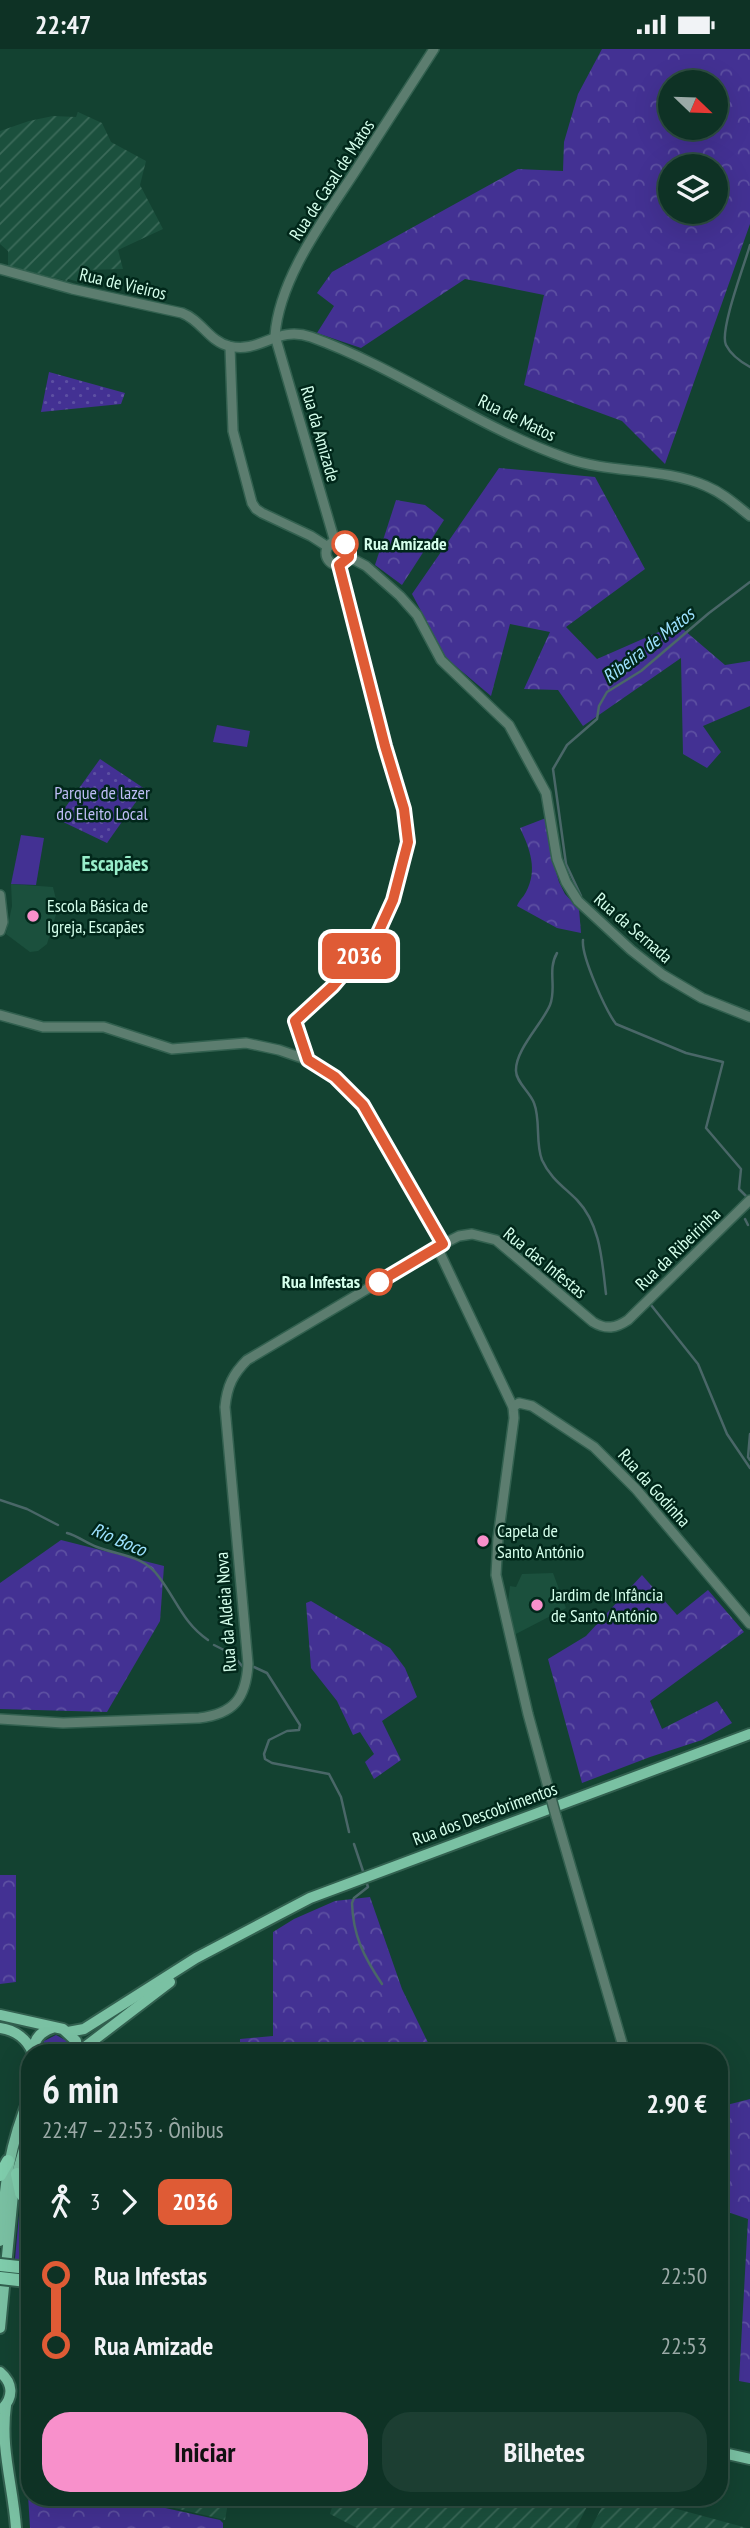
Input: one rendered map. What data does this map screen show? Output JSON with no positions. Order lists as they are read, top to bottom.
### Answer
{
  "streets": {
    "main road": ["Rua dos Descobrimentos"],
    "street": [
      "Rua de Casal de Matos",
      "Rua de Vieiros",
      "Rua de Matos",
      "Rua da Amizade",
      "Rua da Sernada",
      "Rua da Ribeirinha",
      "Rua das Infestas",
      "Rua da Godinha",
      "Rua da Aldeia Nova"
    ]
  },
  "crossings": [
    ["Rua de Casal de Matos", "Rua de Matos"],
    ["Rua de Casal de Matos", "Rua da Amizade"],
    ["Rua de Matos", "Rua da Amizade"],
    ["Rua da Amizade", "Rua da Sernada"],
    ["Rua da Ribeirinha", "Rua das Infestas"],
    ["Rua das Infestas", "Rua da Aldeia Nova"]
  ],
  "districts": ["Escapães"],
  "water": ["Ribeira de Matos", "Rio Boco"],
  "parks": ["Parque de lazer do Eleito Local"],
  "places": [
    "Rua Amizade",
    "Escola Básica de Igreja, Escapães",
    "Rua Infestas",
    "Capela de Santo António",
    "Jardim de Infância de Santo António"
  ],
  "lines": ["bus line 2036"],
  "north": "bottom right",
  "page": {
    "status": "22:47",
    "on_map": "2036",
    "heading": ["6 min", "22:47 – 22:53 · Ônibus", "2.90 €"],
    "legs": ["3", "2036"],
    "list": [
      {
        "name": "Rua Infestas",
        "value": "22:50"
      },
      {
        "name": "Rua Amizade",
        "value": "22:53"
      }
    ],
    "buttons": ["Iniciar", "Bilhetes"]
  }
}
